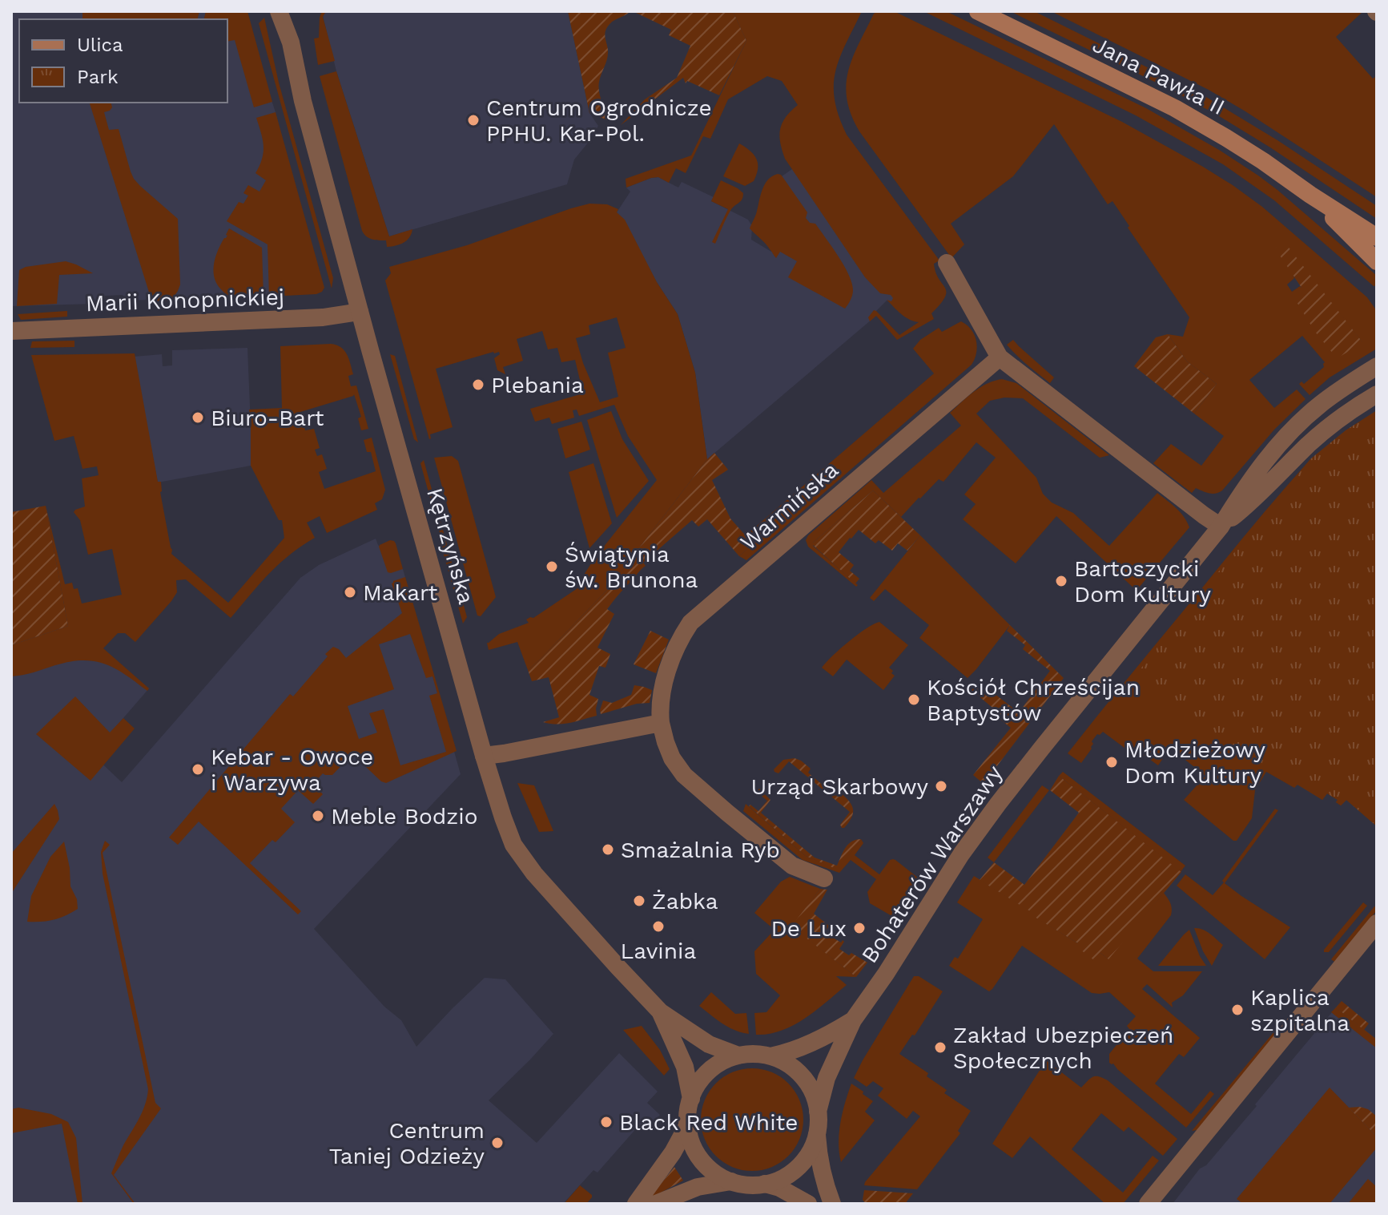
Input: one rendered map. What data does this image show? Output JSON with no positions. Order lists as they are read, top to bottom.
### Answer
{
  "streets": {
    "main road": ["Jana Pawła II"],
    "street": [
      "Marii Konopnickiej",
      "Warmińska",
      "Kętrzyńska",
      "Bohaterów Warszawy"
    ]
  },
  "crossings": [
    ["Marii Konopnickiej", "Kętrzyńska"],
    ["Kętrzyńska", "Bohaterów Warszawy"]
  ],
  "places": [
    "Centrum Ogrodnicze PPHU. Kar-Pol.",
    "Plebania",
    "Biuro-Bart",
    "Świątynia św. Brunona",
    "Bartoszycki Dom Kultury",
    "Makart",
    "Kościół Chrześcijan Baptystów",
    "Młodzieżowy Dom Kultury",
    "Kebar - Owoce i Warzywa",
    "Urząd Skarbowy",
    "Meble Bodzio",
    "Smażalnia Ryb",
    "Żabka",
    "Lavinia",
    "De Lux",
    "Kaplica szpitalna",
    "Zakład Ubezpieczeń Społecznych",
    "Black Red White",
    "Centrum Taniej Odzieży"
  ],
  "legend": ["Ulica", "Park"]
}
